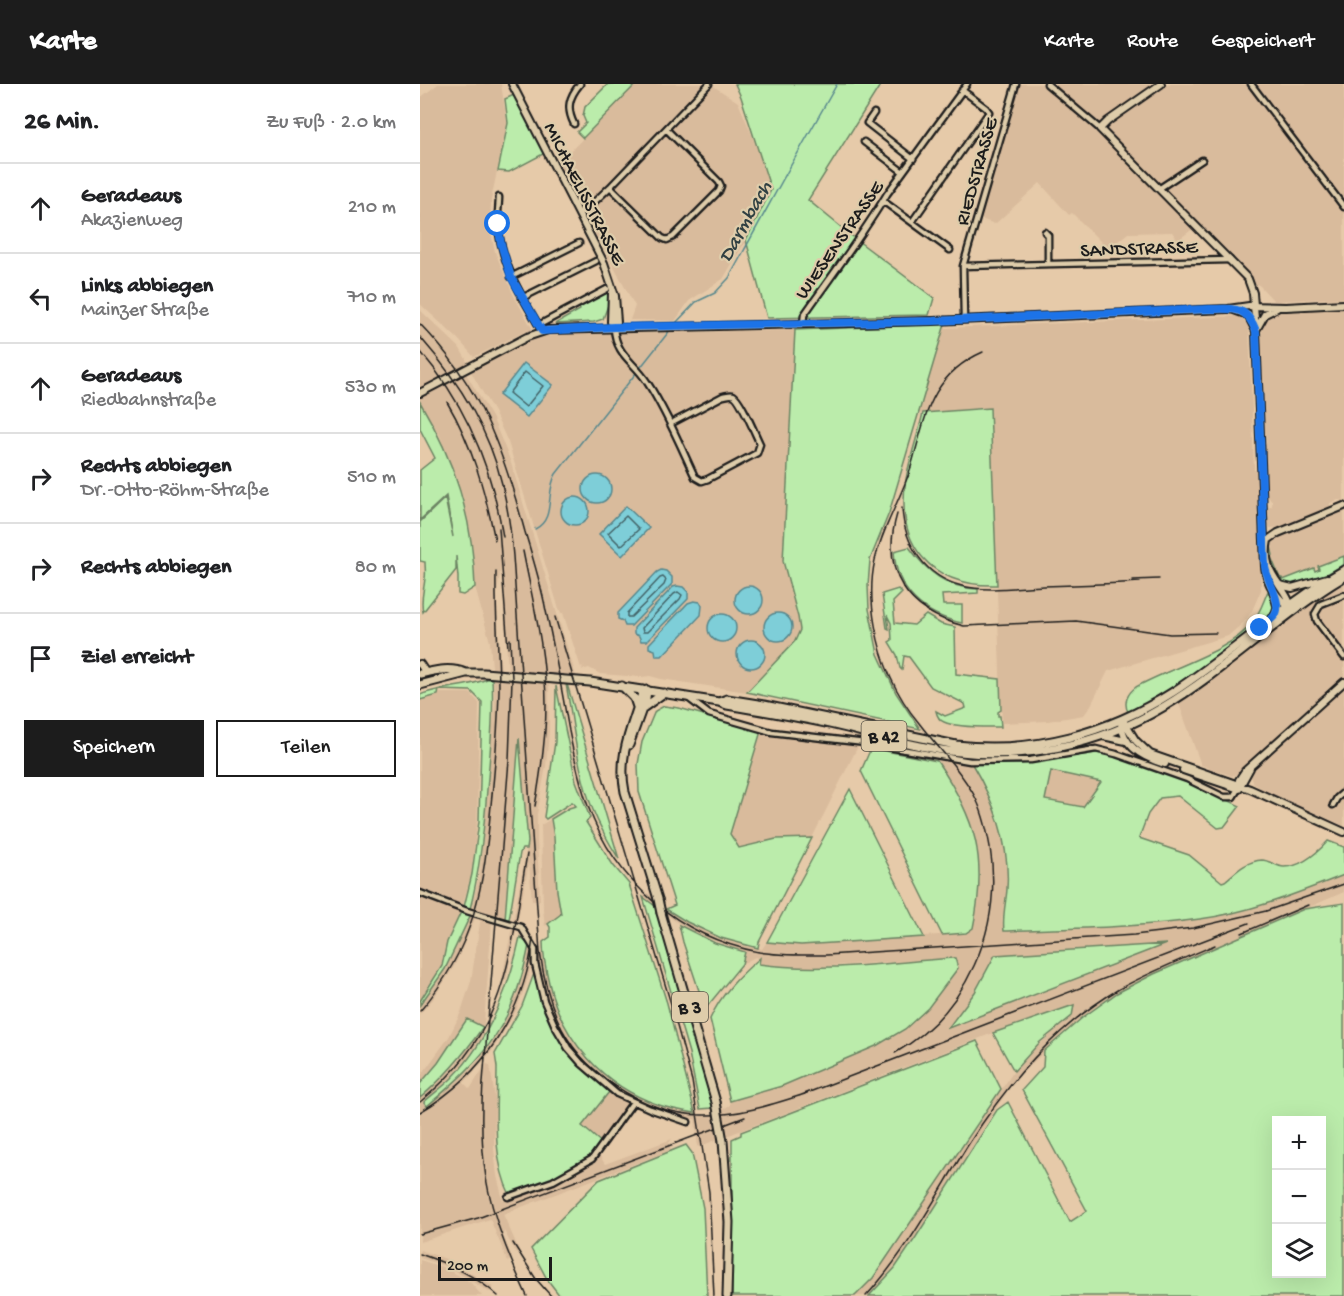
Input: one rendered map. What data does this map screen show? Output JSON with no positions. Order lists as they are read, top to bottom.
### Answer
{
  "streets": {
    "main road": ["MICHAELISSTRASSE", "B 42", "B 3"],
    "street": ["RIEDSTRASSE", "WIESENSTRASSE", "SANDSTRASSE"]
  },
  "crossings": [
    ["RIEDSTRASSE", "SANDSTRASSE"],
    ["B 42", "B 3"]
  ],
  "water": ["Darmbach"],
  "scale_bar": "200 m",
  "page": {
    "header": "Karte",
    "nav": ["Karte", "Route", "Gespeichert"],
    "heading": ["26 Min.", "Zu Fuß · 2.0 km"],
    "list": [
      ["Geradeaus", "Akazienweg", "210 m"],
      ["Links abbiegen", "Mainzer Straße", "710 m"],
      ["Geradeaus", "Riedbahnstraße", "530 m"],
      ["Rechts abbiegen", "Dr.-Otto-Röhm-Straße", "510 m"],
      ["Rechts abbiegen", "80 m"],
      "Ziel erreicht"
    ],
    "buttons": ["Speichern", "Teilen"],
    "map_buttons": ["+", "−"],
    "scale": "200 m"
  }
}
